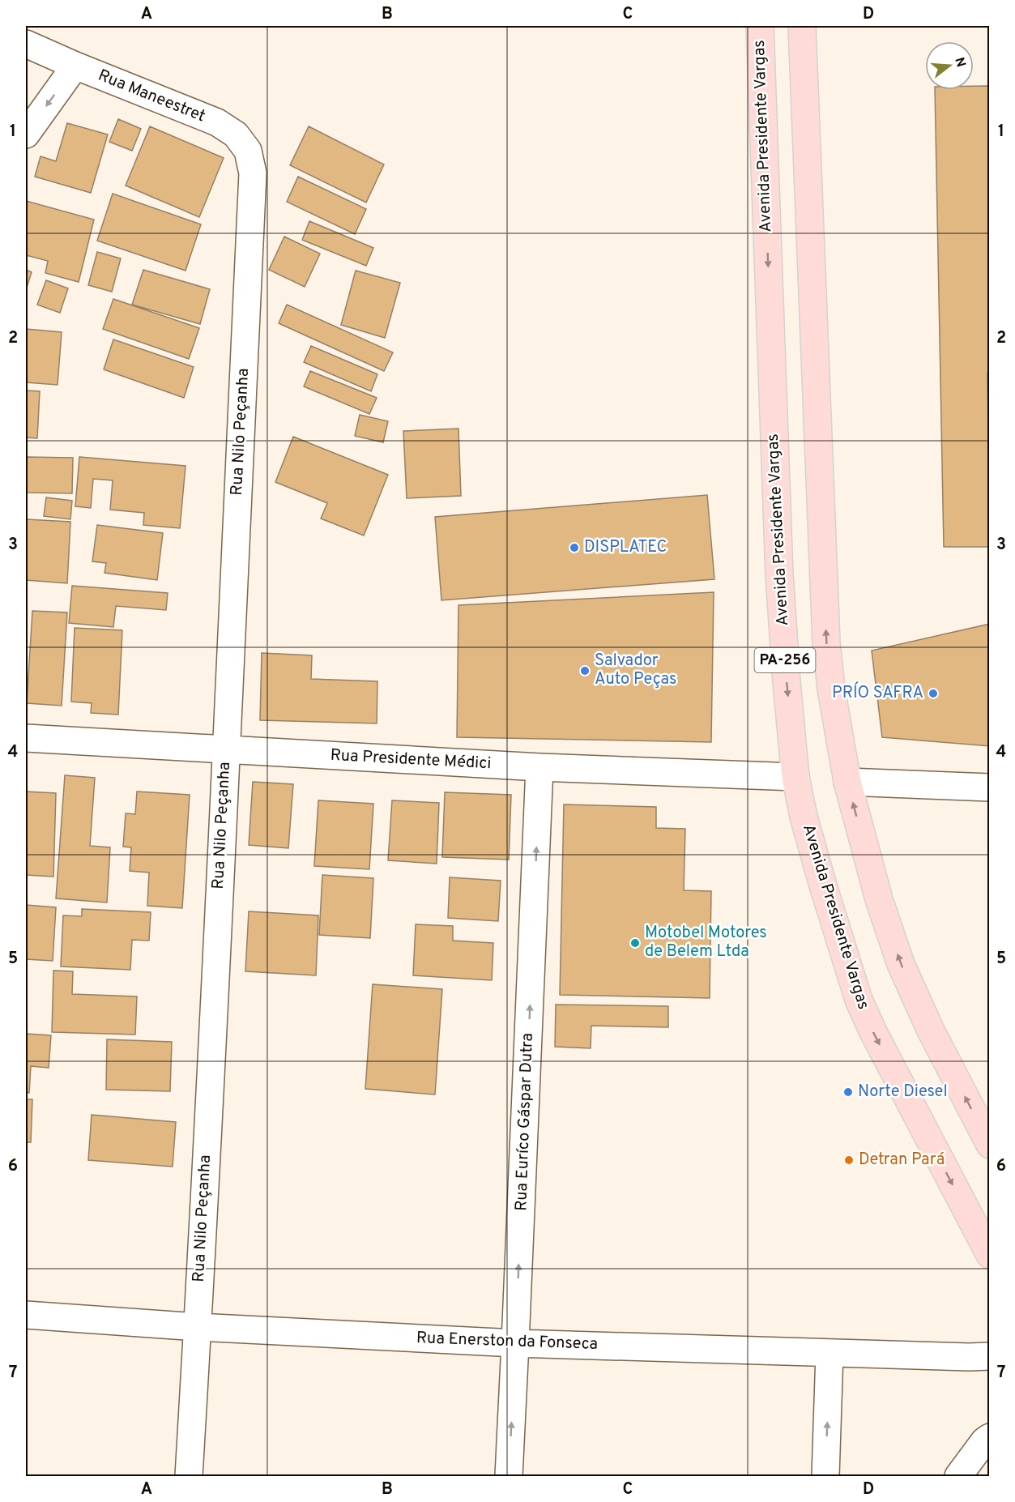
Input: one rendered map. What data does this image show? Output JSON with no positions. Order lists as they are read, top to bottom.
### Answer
{
  "streets": {
    "main road": ["Avenida Presidente Vargas", "PA-256"],
    "street": [
      "Rua Maneestret",
      "Rua Nilo Peçanha",
      "Rua Presidente Médici",
      "Rua Euríco Gáspar Dutra",
      "Rua Enerston da Fonseca"
    ]
  },
  "crossings": [
    ["Rua Maneestret", "Rua Nilo Peçanha"],
    ["Avenida Presidente Vargas", "Rua Presidente Médici"],
    ["Rua Nilo Peçanha", "Rua Presidente Médici"],
    ["Rua Nilo Peçanha", "Rua Enerston da Fonseca"],
    ["Rua Presidente Médici", "Rua Euríco Gáspar Dutra"],
    ["Rua Euríco Gáspar Dutra", "Rua Enerston da Fonseca"]
  ],
  "one_way": ["Rua Euríco Gáspar Dutra"],
  "places": [
    "DISPLATEC",
    "Salvador Auto Peças",
    "PRÍO SAFRA",
    "Motobel Motores de Belem Ltda",
    "Norte Diesel",
    "Detran Pará"
  ],
  "north": "right",
  "grid": {
    "columns": [
      "A",
      "B",
      "C",
      "D"
    ],
    "rows": [
      "1",
      "2",
      "3",
      "4",
      "5",
      "6",
      "7"
    ]
  }
}
